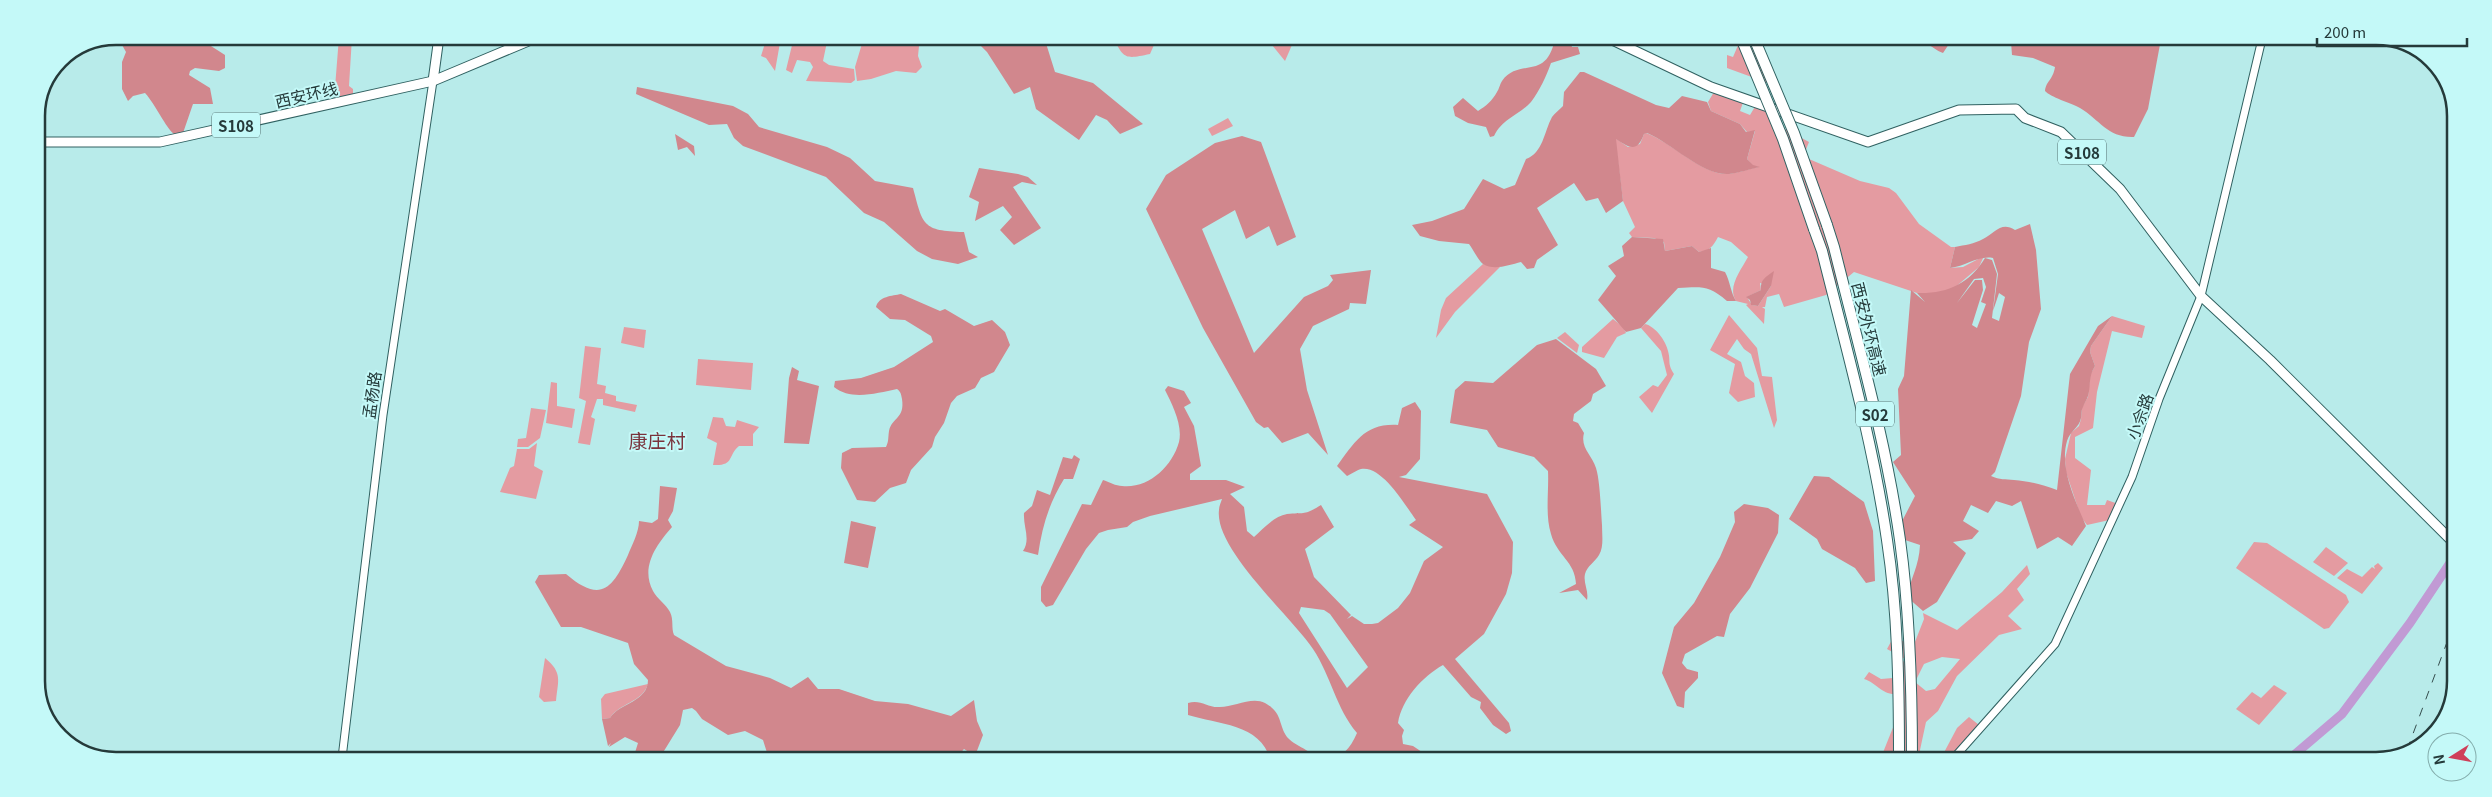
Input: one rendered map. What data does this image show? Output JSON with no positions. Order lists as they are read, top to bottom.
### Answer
{
  "streets": {
    "highway": ["西安外环高速", "S02"],
    "main road": ["西安环线", "S108", "孟杨路"],
    "street": ["小佘路"]
  },
  "crossings": [
    ["西安环线", "S108"],
    ["西安环线", "孟杨路"],
    ["S108", "孟杨路"],
    ["S108", "小佘路"]
  ],
  "districts": ["康庄村"],
  "scale_bar": "200 m",
  "north": "left"
}
